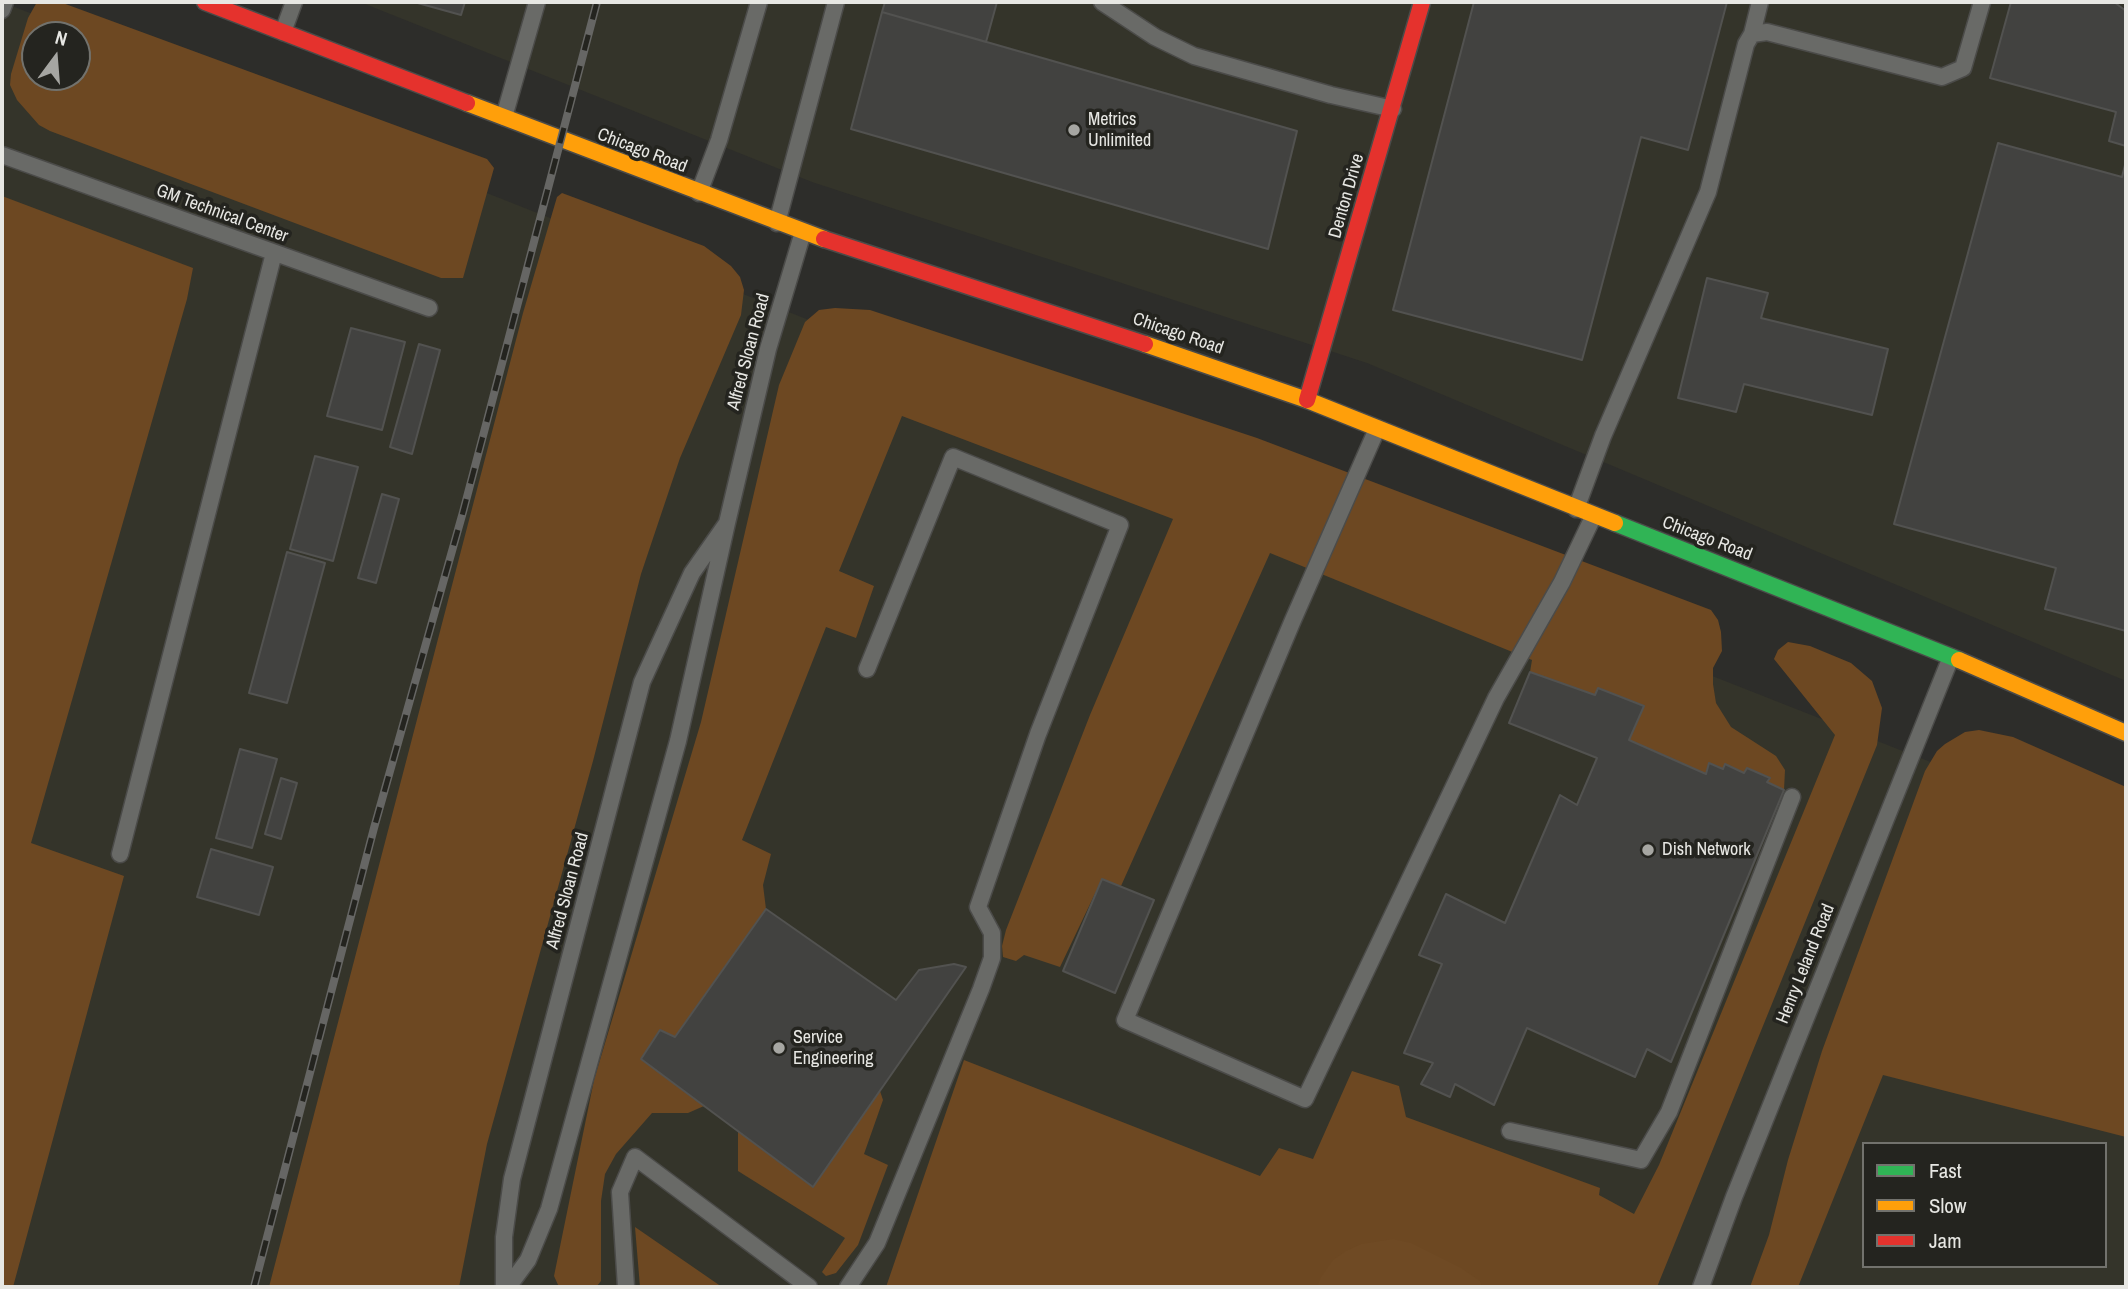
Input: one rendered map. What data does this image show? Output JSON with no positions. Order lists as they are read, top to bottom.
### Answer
{
  "streets": {
    "main road": ["Chicago Road", "Denton Drive"],
    "lane": ["GM Technical Center", "Alfred Sloan Road", "Henry Leland Road"]
  },
  "crossings": [
    ["Chicago Road", "Denton Drive"],
    ["Chicago Road", "Alfred Sloan Road"],
    ["Chicago Road", "Henry Leland Road"]
  ],
  "places": ["Metrics Unlimited", "Dish Network", "Service Engineering"],
  "legend": ["Fast", "Slow", "Jam"],
  "north": "top"
}
